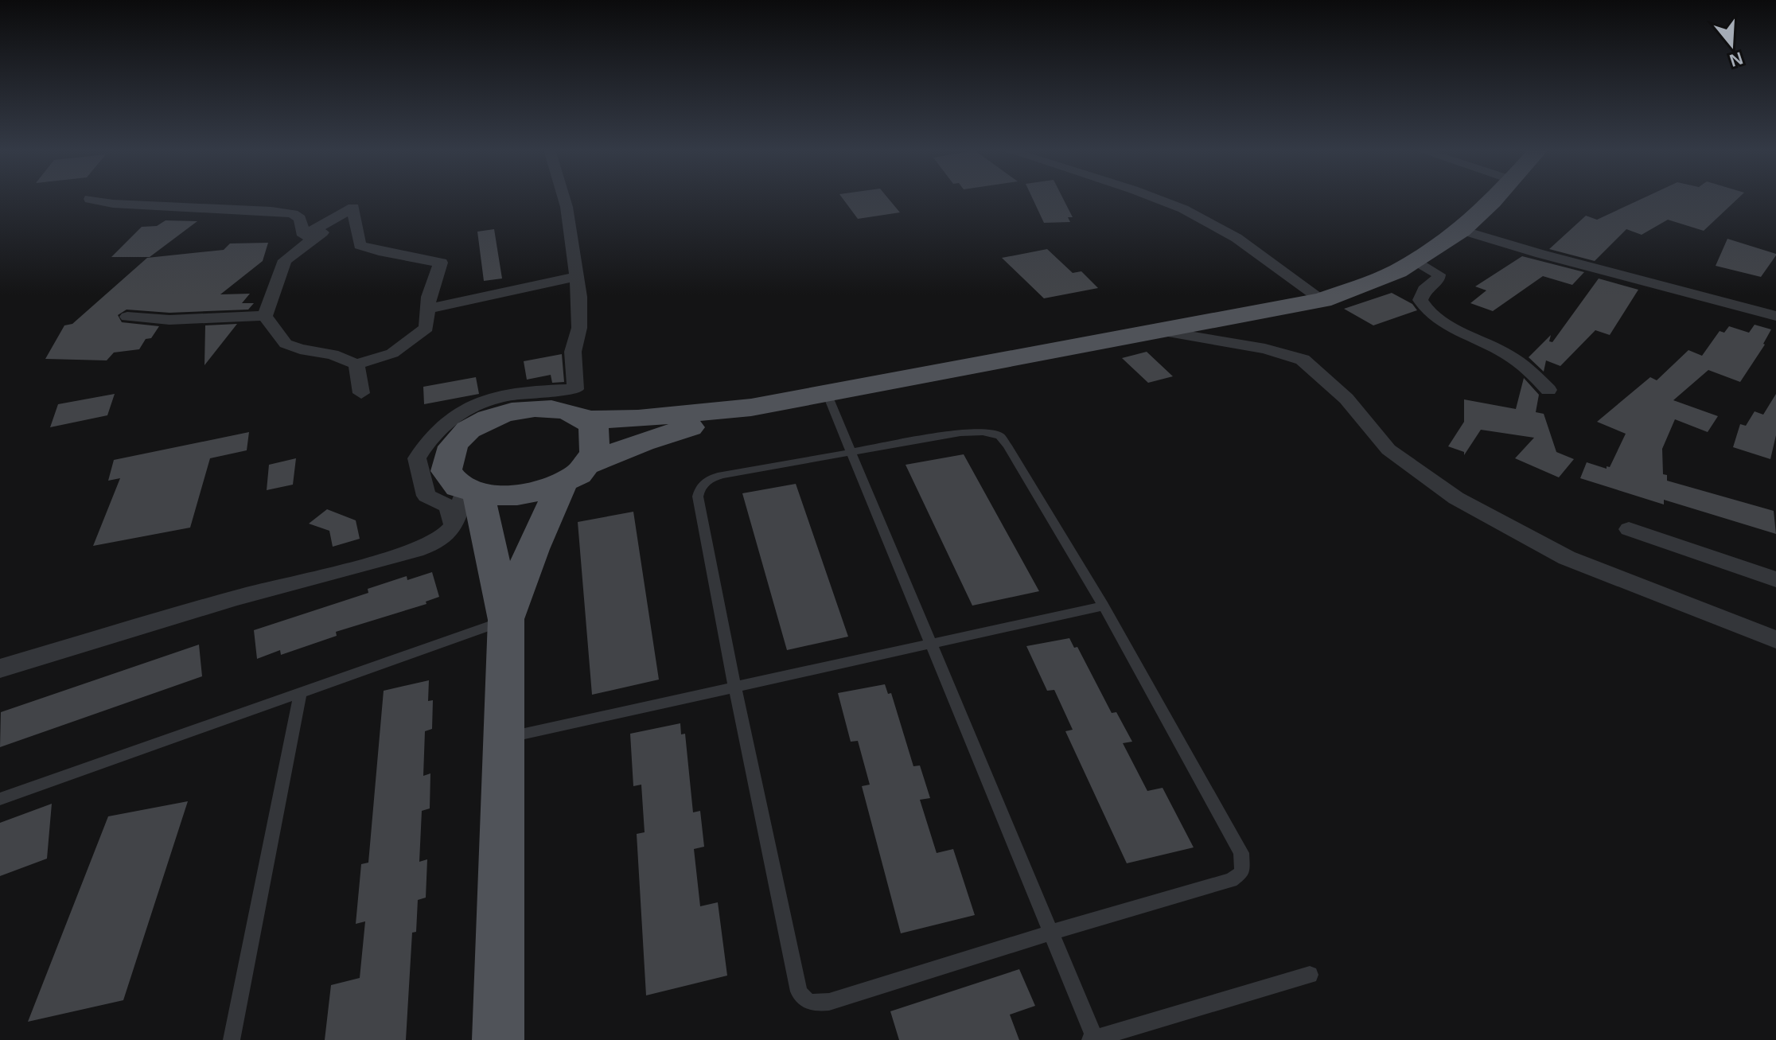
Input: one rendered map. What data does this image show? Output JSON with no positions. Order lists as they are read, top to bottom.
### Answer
{
  "north": "bottom"
}
